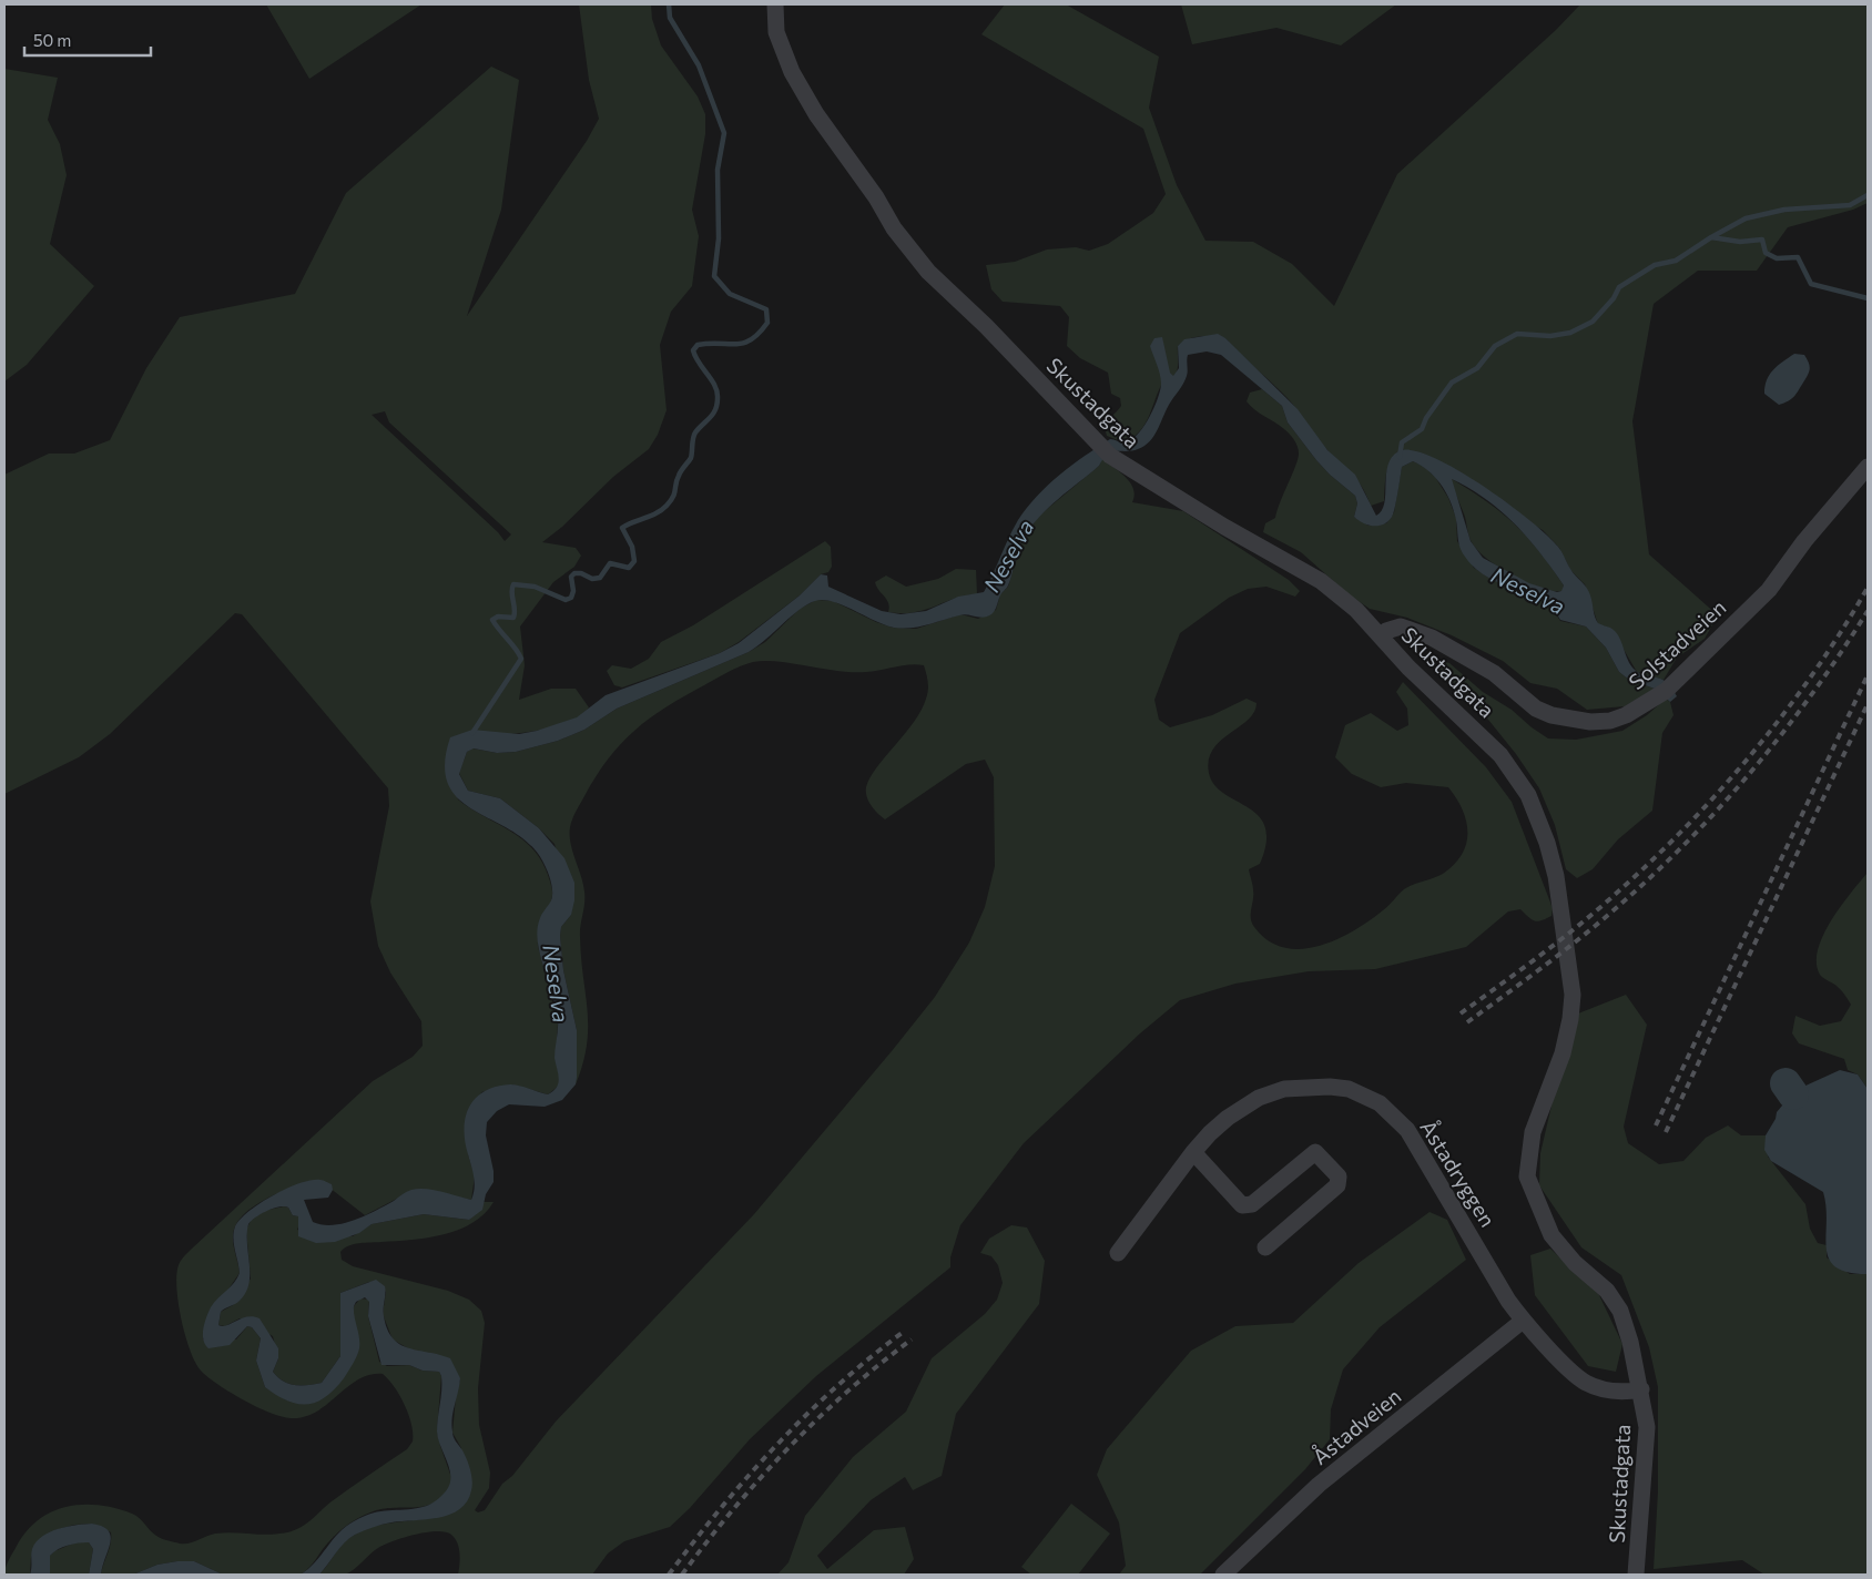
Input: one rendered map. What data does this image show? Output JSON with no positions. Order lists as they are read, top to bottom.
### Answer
{
  "streets": {
    "street": [
      "Skustadgata",
      "Solstadveien",
      "Åstadryggen",
      "Åstadveien"
    ]
  },
  "crossings": [
    ["Skustadgata", "Solstadveien"],
    ["Skustadgata", "Åstadryggen"],
    ["Åstadryggen", "Åstadveien"]
  ],
  "water": ["Neselva"],
  "scale_bar": "50 m"
}
